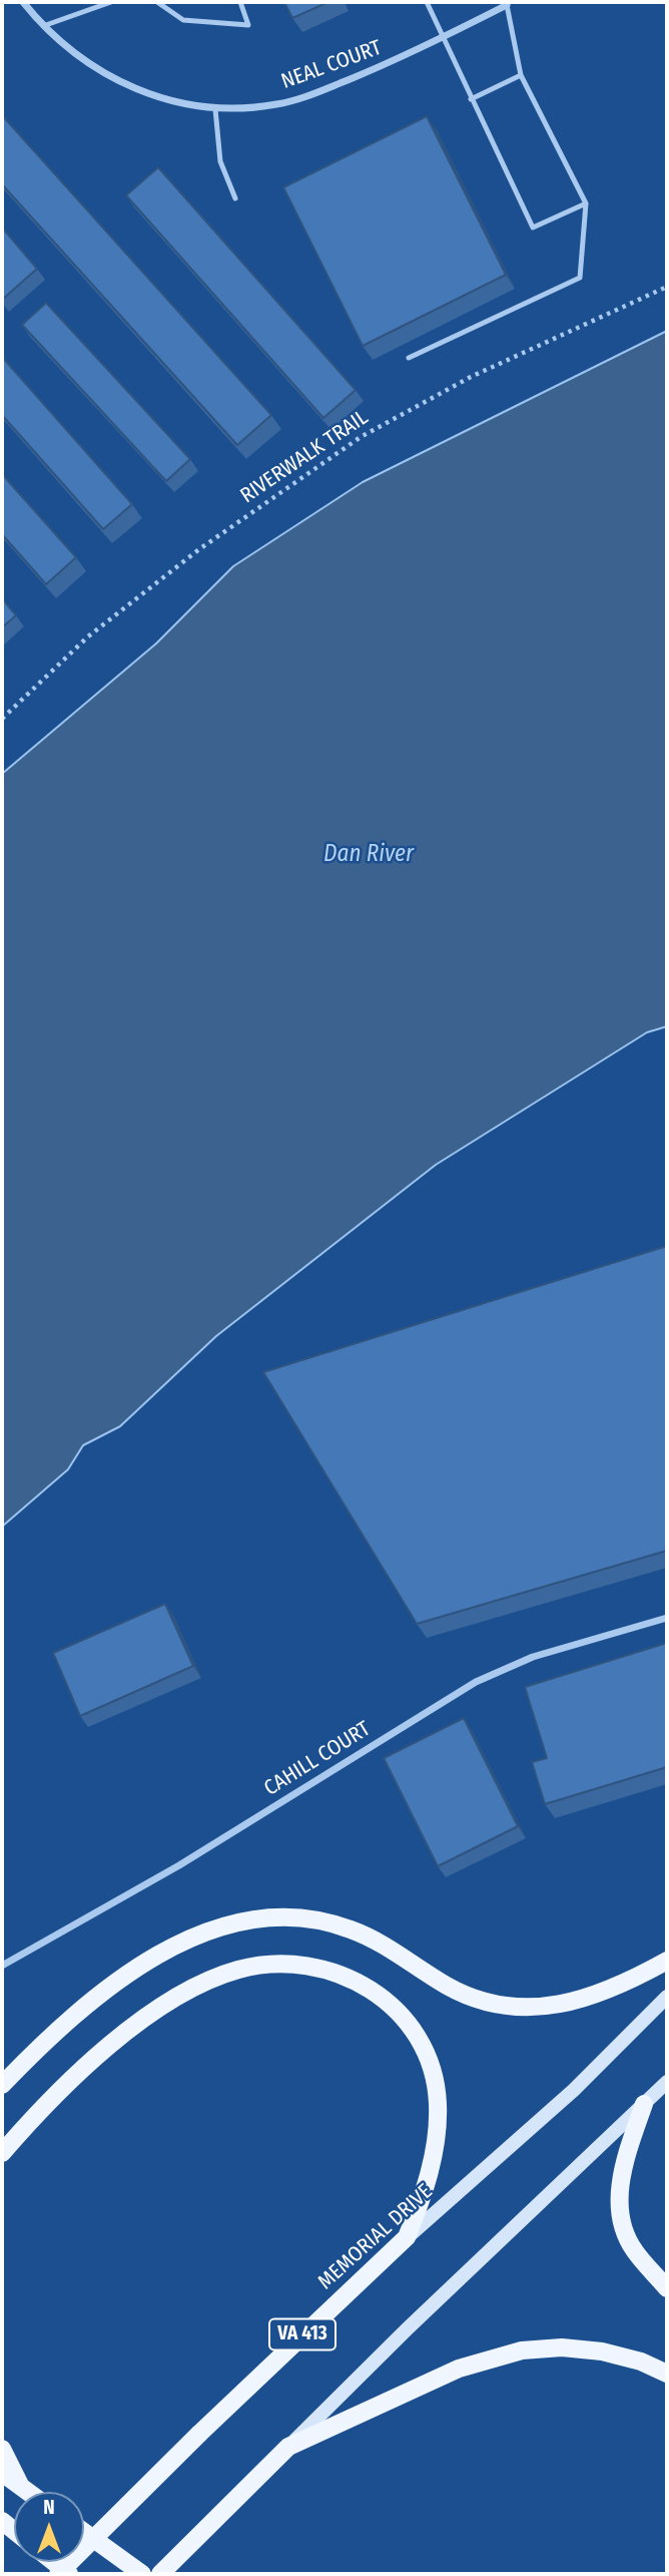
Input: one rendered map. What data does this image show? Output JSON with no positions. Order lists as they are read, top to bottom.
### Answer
{
  "streets": {
    "main road": ["MEMORIAL DRIVE", "VA 413"],
    "street": ["NEAL COURT", "CAHILL COURT"],
    "path": ["RIVERWALK TRAIL"]
  },
  "water": ["Dan River"],
  "north": "top"
}
